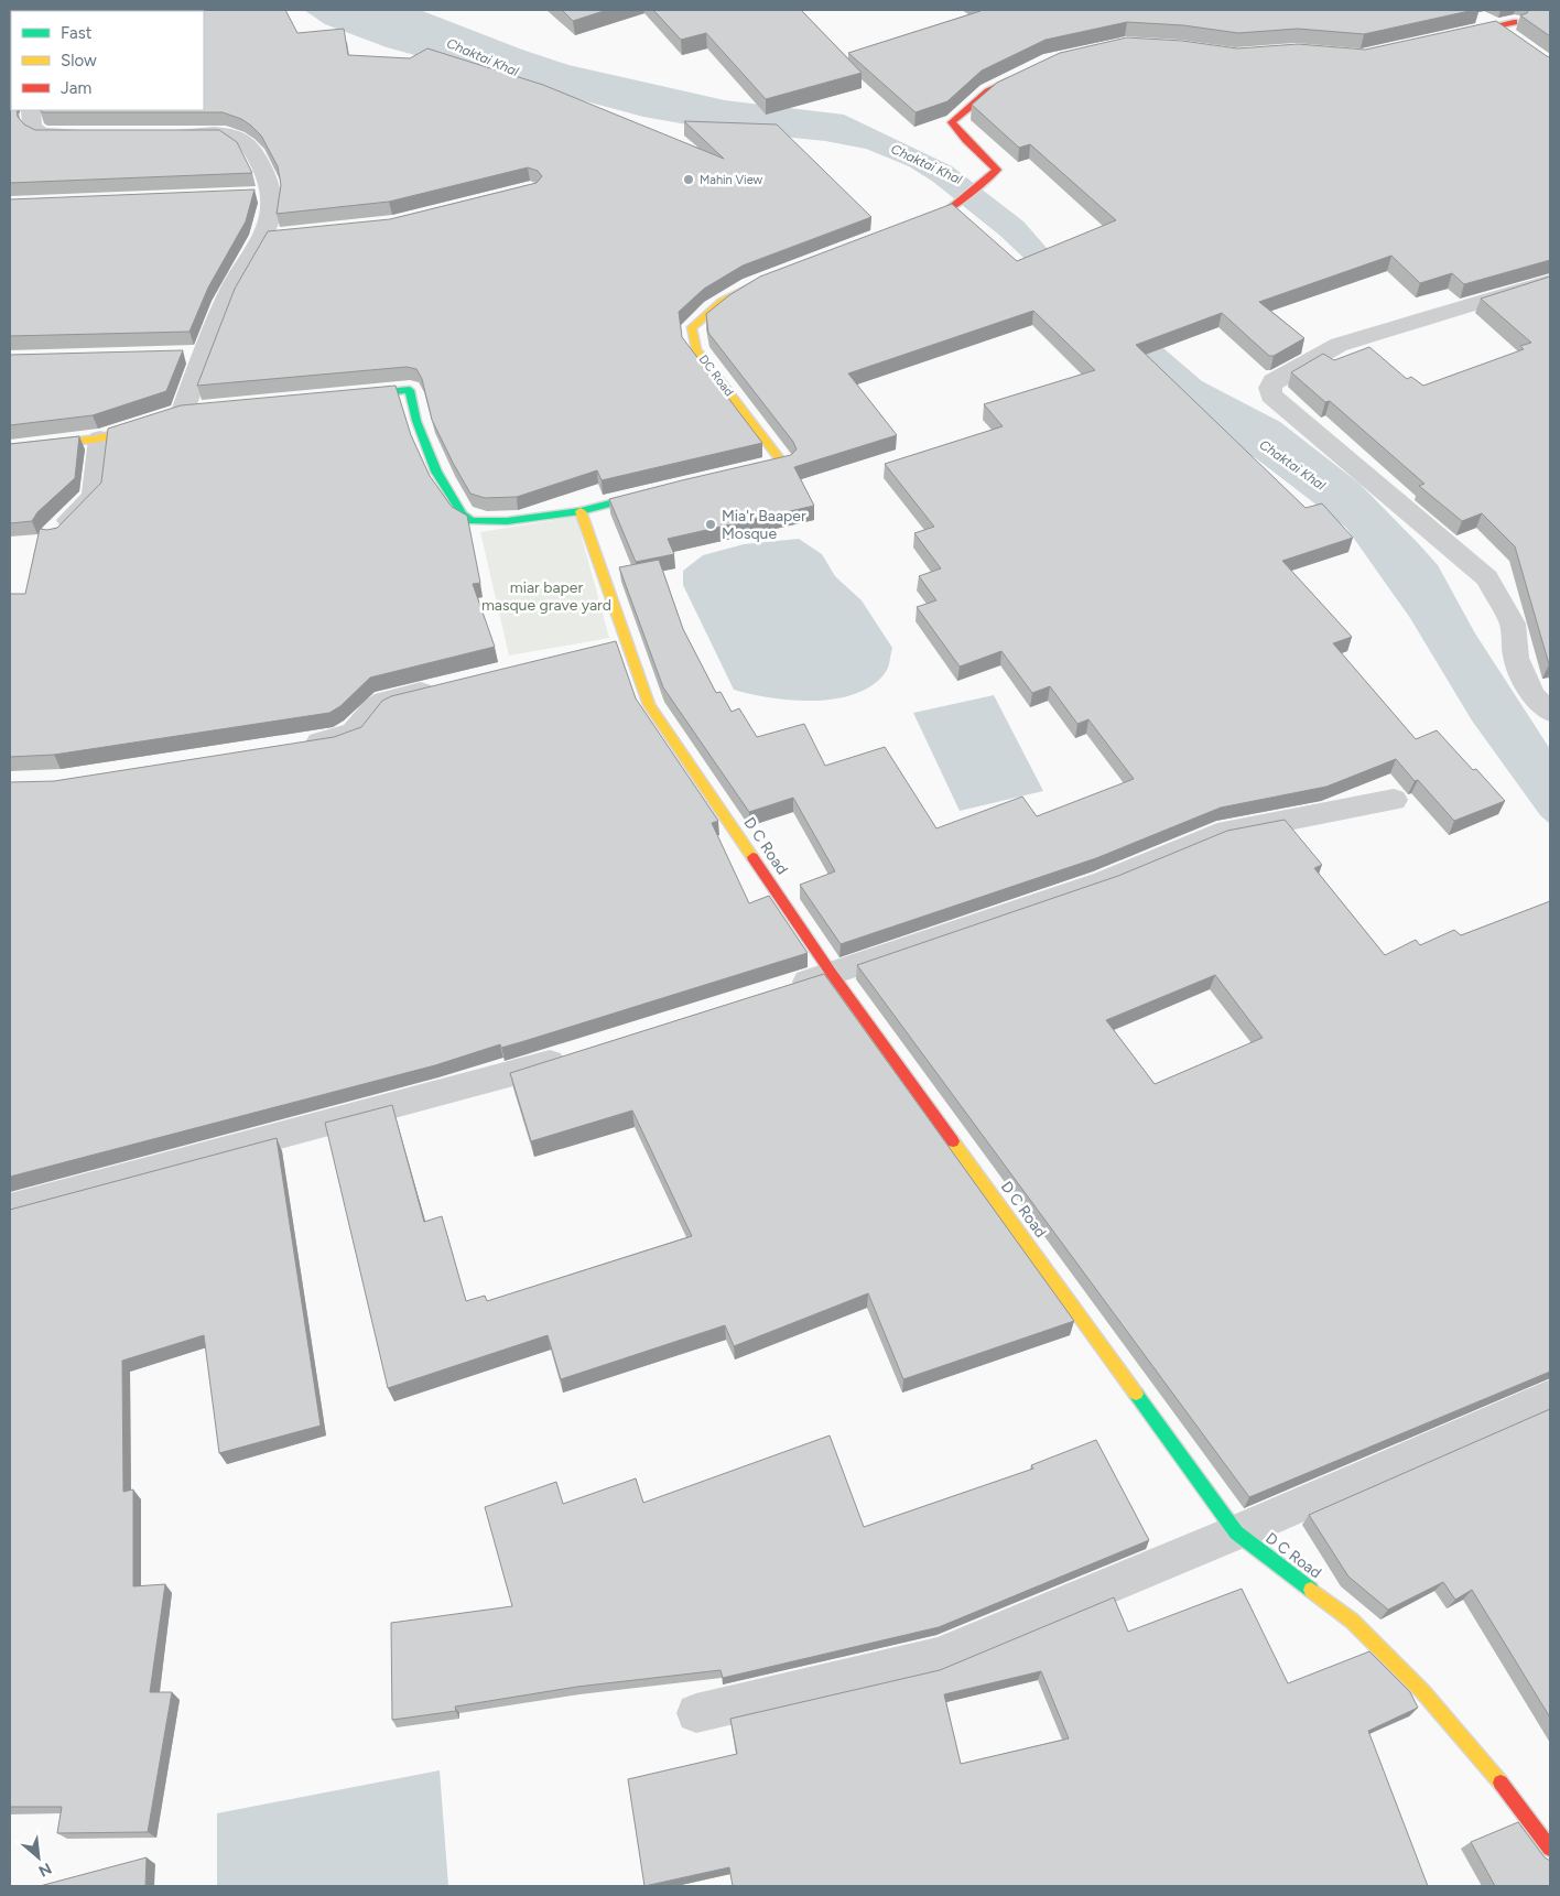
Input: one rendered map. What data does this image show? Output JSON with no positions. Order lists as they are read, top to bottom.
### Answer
{
  "streets": {
    "street": ["DC Road", "D C Road"]
  },
  "water": ["Chaktai Khal"],
  "parks": ["miar baper masque grave yard"],
  "places": ["Mahin View", "Mia'r Baaper Mosque"],
  "legend": ["Fast", "Slow", "Jam"],
  "north": "bottom right"
}
